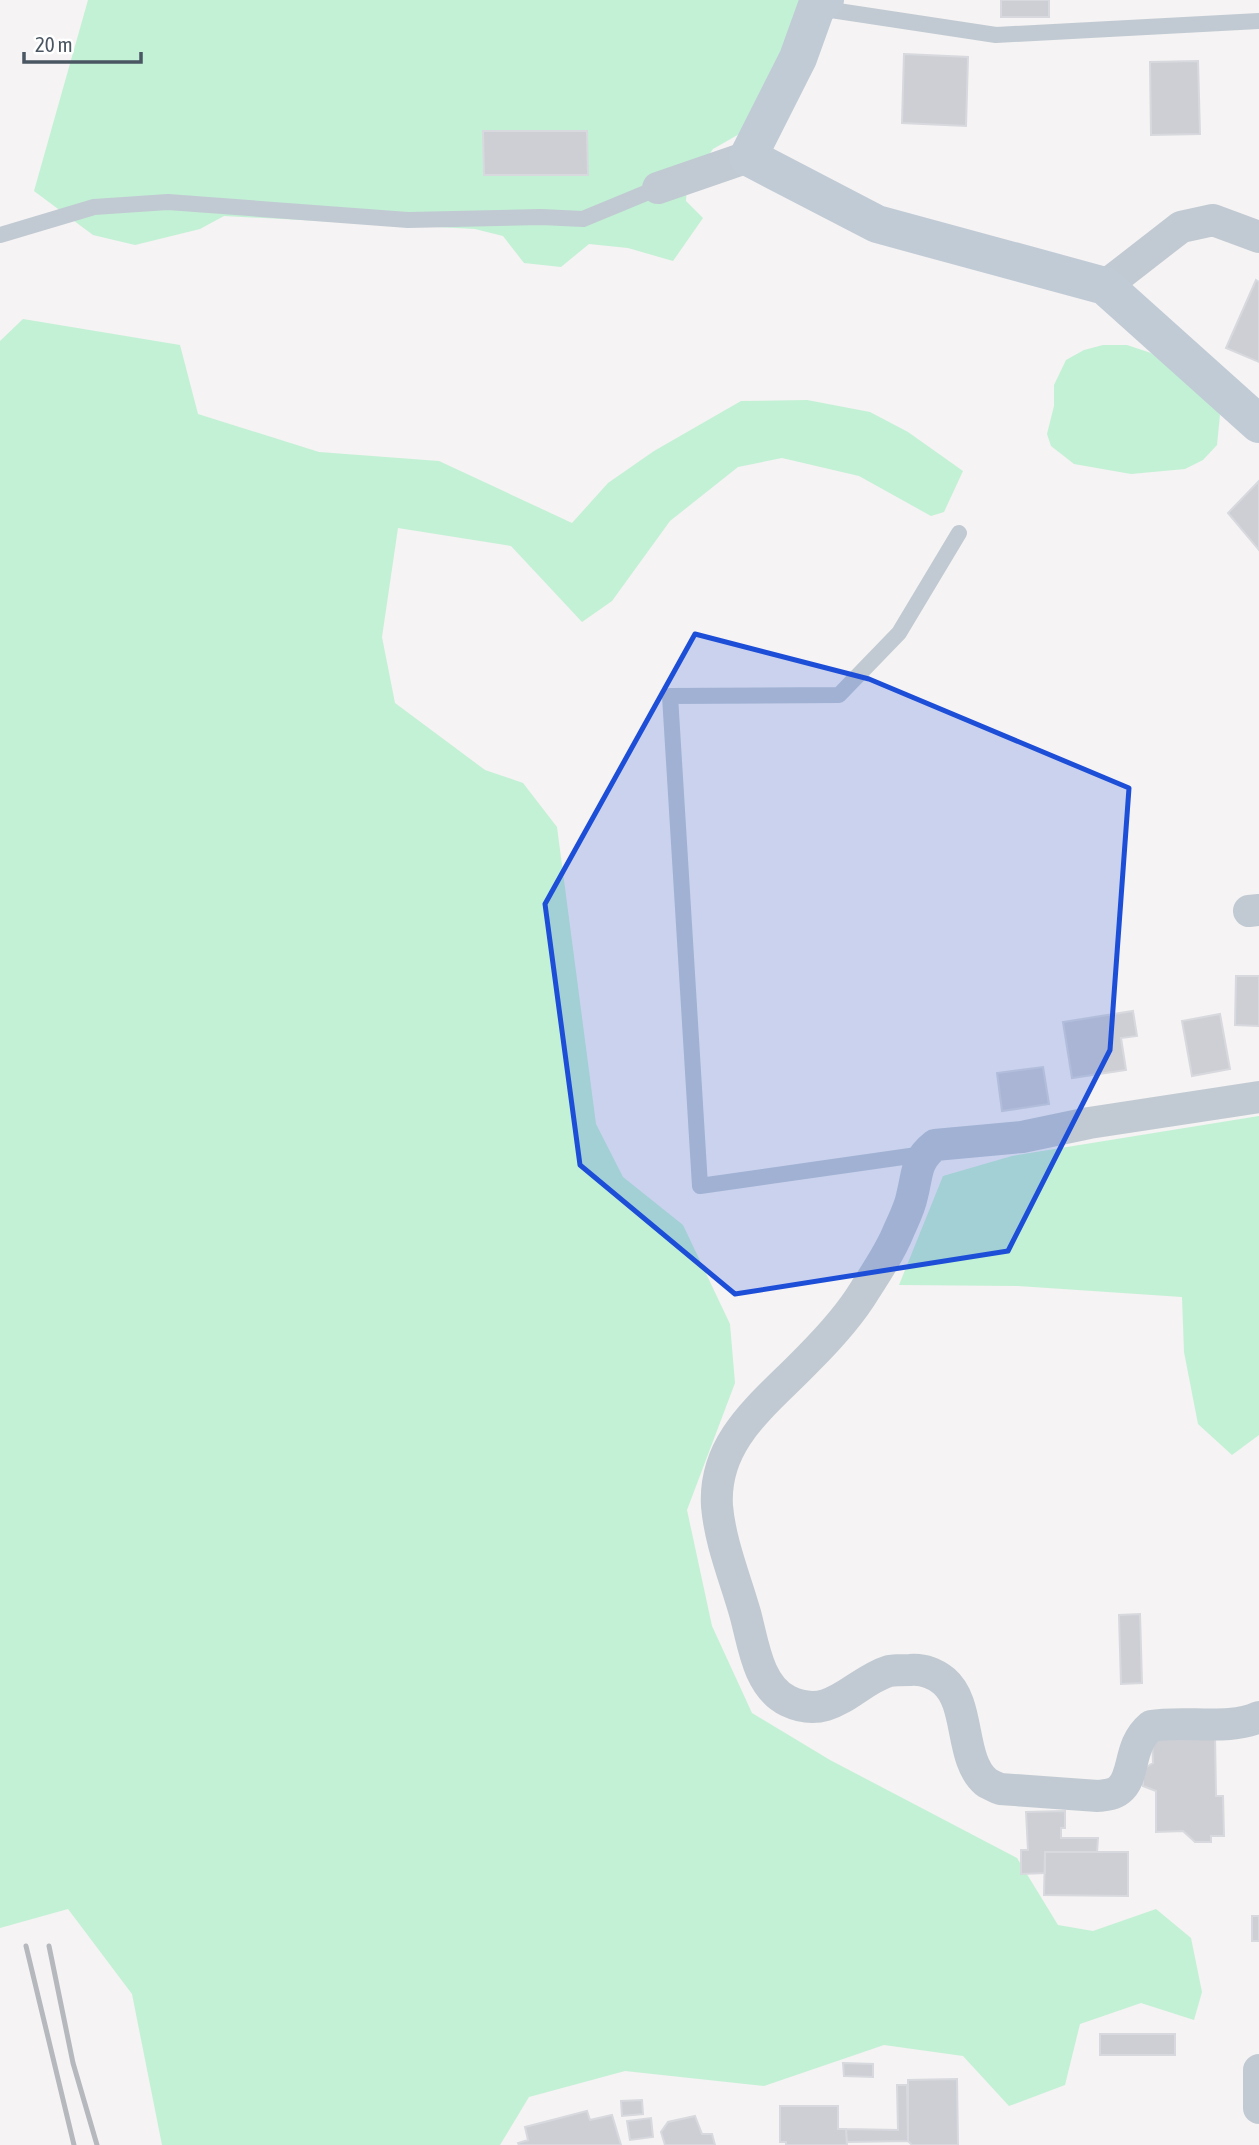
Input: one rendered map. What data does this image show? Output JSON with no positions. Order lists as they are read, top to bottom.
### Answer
{
  "scale_bar": "20 m"
}
